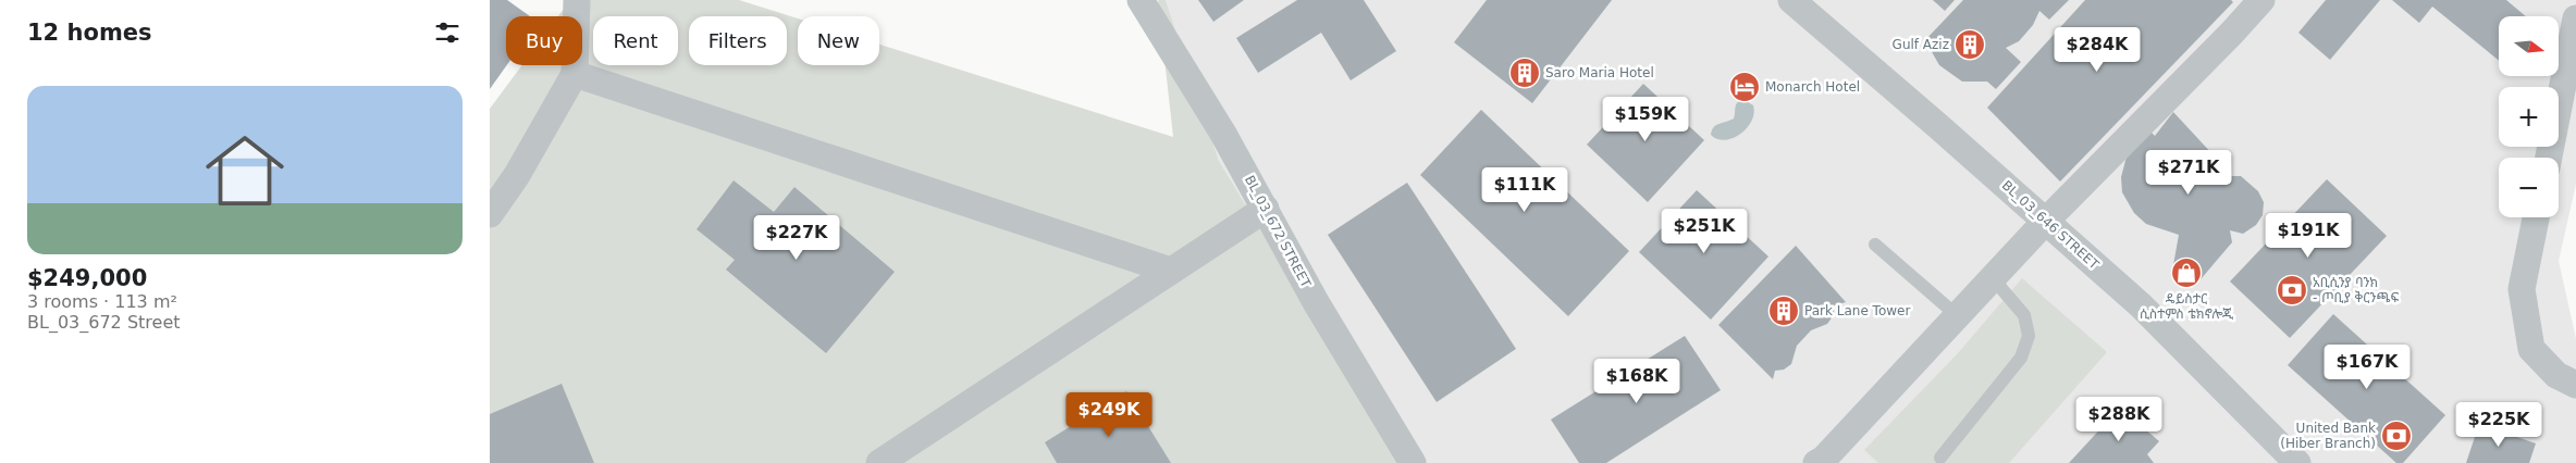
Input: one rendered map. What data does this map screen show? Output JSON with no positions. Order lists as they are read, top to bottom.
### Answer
{
  "streets": {
    "street": ["BL_03_646 STREET", "BL_03_672 STREET"]
  },
  "places": {
    "building": ["Gulf Aziz", "Saro Maria Hotel", "Park Lane Tower"],
    "hotel": ["Monarch Hotel"],
    "shop": ["ዴይስታር ሲስተምስ ቴክኖሎጂ"],
    "bank": ["አቢሲንያ ባንክ - ጦቢያ ቅርንጫፍ", "United Bank (Hiber Branch)"]
  },
  "north": "right",
  "page": {
    "heading": "12 homes",
    "map_buttons": ["+", "−"],
    "chip": [
      "Buy",
      "Rent",
      "Filters",
      "New"
    ],
    "price": [
      "$284K",
      "$159K",
      "$271K",
      "$111K",
      "$251K",
      "$191K",
      "$227K",
      "$167K",
      "$168K",
      "$249K",
      "$288K",
      "$225K"
    ],
    "list": [
      {
        "name": "$249,000",
        "note": "3 rooms · 113 m² · BL_03_672 Street"
      }
    ]
  }
}
